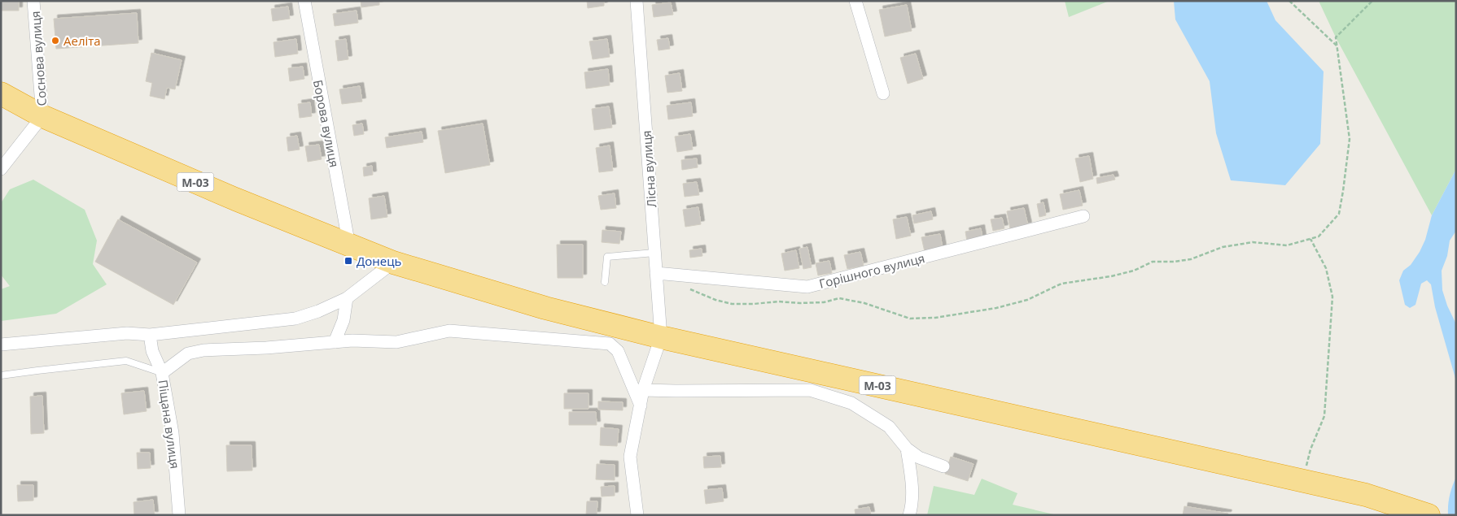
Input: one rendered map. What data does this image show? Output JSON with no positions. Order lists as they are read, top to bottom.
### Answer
{
  "streets": {
    "highway": ["М-03"],
    "street": [
      "Соснова вулиця",
      "Борова вулиця",
      "Лісна вулиця",
      "Горішного вулиця",
      "Піщана вулиця"
    ]
  },
  "crossings": [
    ["Соснова вулиця", "М-03"],
    ["Борова вулиця", "М-03"],
    ["Лісна вулиця", "М-03"],
    ["Лісна вулиця", "Горішного вулиця"]
  ],
  "places": {
    "other": ["Аеліта"],
    "transit": ["Донець"]
  }
}
